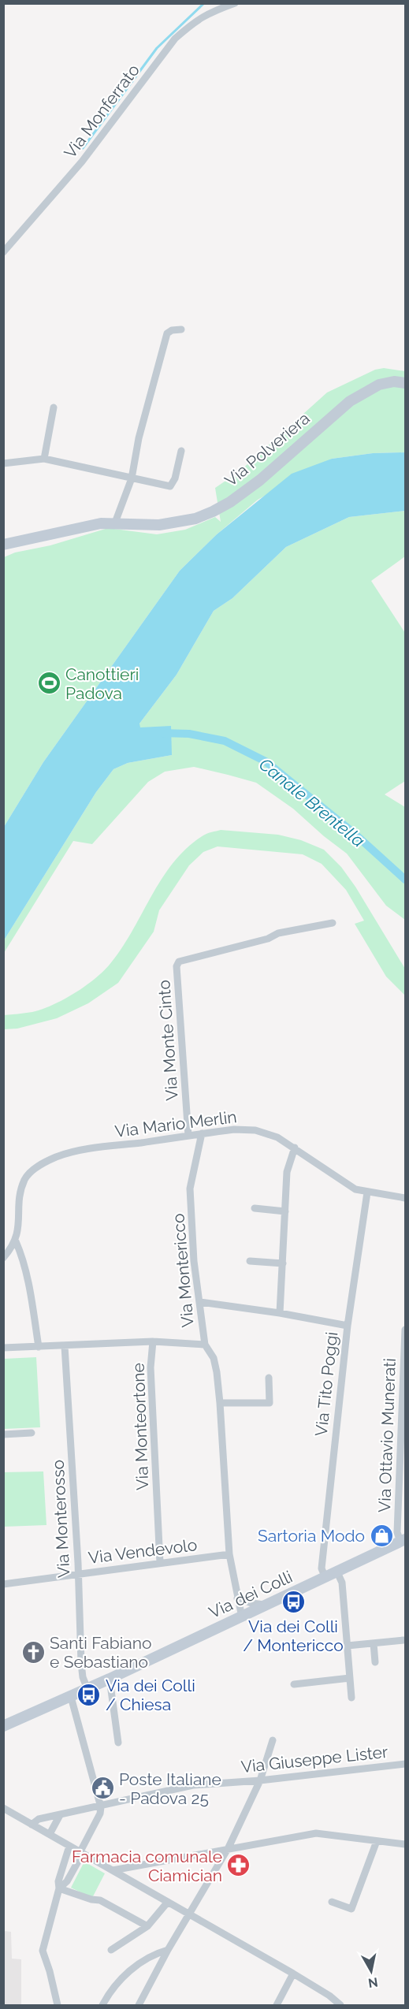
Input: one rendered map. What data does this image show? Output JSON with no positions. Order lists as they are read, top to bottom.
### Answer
{
  "streets": {
    "street": [
      "Via Monferrato",
      "Via Polveriera",
      "Via Monte Cinto",
      "Via Mario Merlin",
      "Via Montericco",
      "Via Tito Poggi",
      "Via Monteortone",
      "Via Ottavio Munerati",
      "Via Monterosso",
      "Via Vendevolo",
      "Via dei Colli",
      "Via Giuseppe Lister"
    ]
  },
  "crossings": [
    ["Via Monte Cinto", "Via Mario Merlin"],
    ["Via Mario Merlin", "Via Montericco"],
    ["Via Mario Merlin", "Via Tito Poggi"],
    ["Via Montericco", "Via Monteortone"],
    ["Via Montericco", "Via Vendevolo"],
    ["Via Montericco", "Via dei Colli"],
    ["Via Tito Poggi", "Via dei Colli"],
    ["Via Monteortone", "Via Vendevolo"],
    ["Via Ottavio Munerati", "Via dei Colli"],
    ["Via Monterosso", "Via Vendevolo"],
    ["Via Monterosso", "Via dei Colli"]
  ],
  "water": ["Canale Brentella"],
  "places": {
    "sports": ["Canottieri Padova"],
    "shop": ["Sartoria Modo"],
    "bus stop": ["Via dei Colli / Montericco", "Via dei Colli / Chiesa"],
    "church": ["Santi Fabiano e Sebastiano"],
    "public building": ["Poste Italiane - Padova 25"],
    "pharmacy": ["Farmacia comunale Ciamician"]
  },
  "north": "bottom"
}
